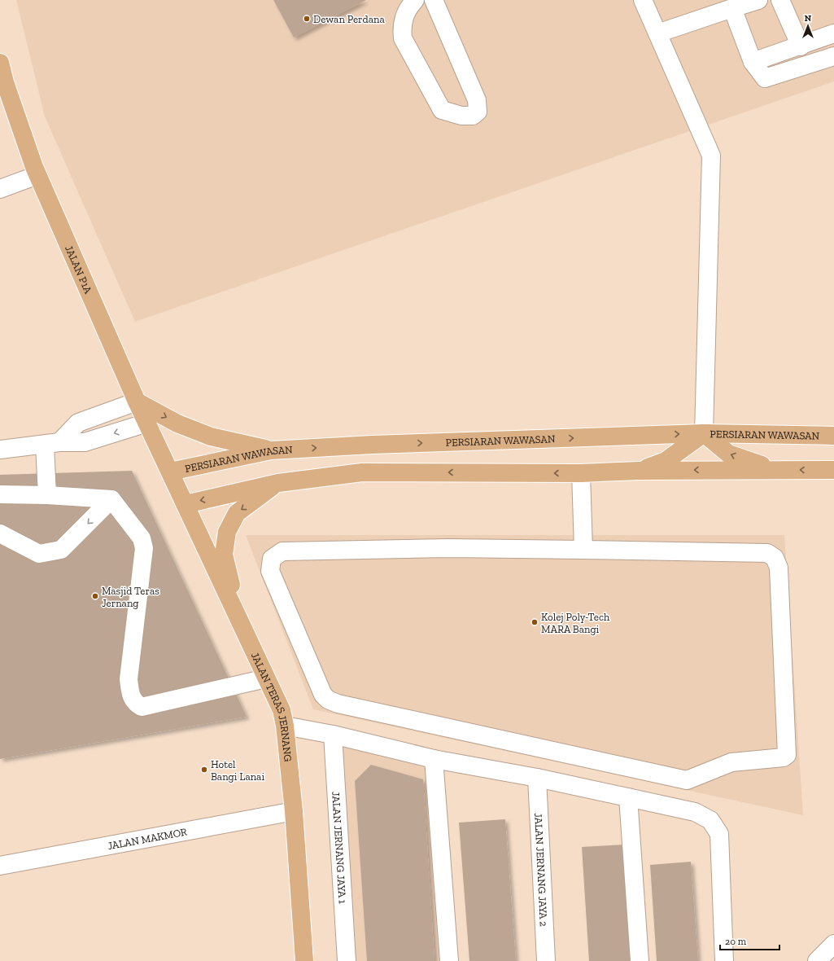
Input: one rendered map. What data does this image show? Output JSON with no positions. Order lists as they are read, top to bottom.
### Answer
{
  "streets": {
    "main road": ["JALAN P1A", "PERSIARAN WAWASAN", "JALAN TERAS JERNANG"],
    "street": ["JALAN MAKMOR", "JALAN JERNANG JAYA 1", "JALAN JERNANG JAYA 2"]
  },
  "crossings": [
    ["JALAN P1A", "PERSIARAN WAWASAN"],
    ["JALAN P1A", "JALAN TERAS JERNANG"],
    ["PERSIARAN WAWASAN", "JALAN TERAS JERNANG"],
    ["JALAN TERAS JERNANG", "JALAN MAKMOR"]
  ],
  "places": [
    "Dewan Perdana",
    "Masjid Teras Jernang",
    "Kolej Poly-Tech MARA Bangi",
    "Hotel Bangi Lanai"
  ],
  "scale_bar": "20 m",
  "north": "top"
}
